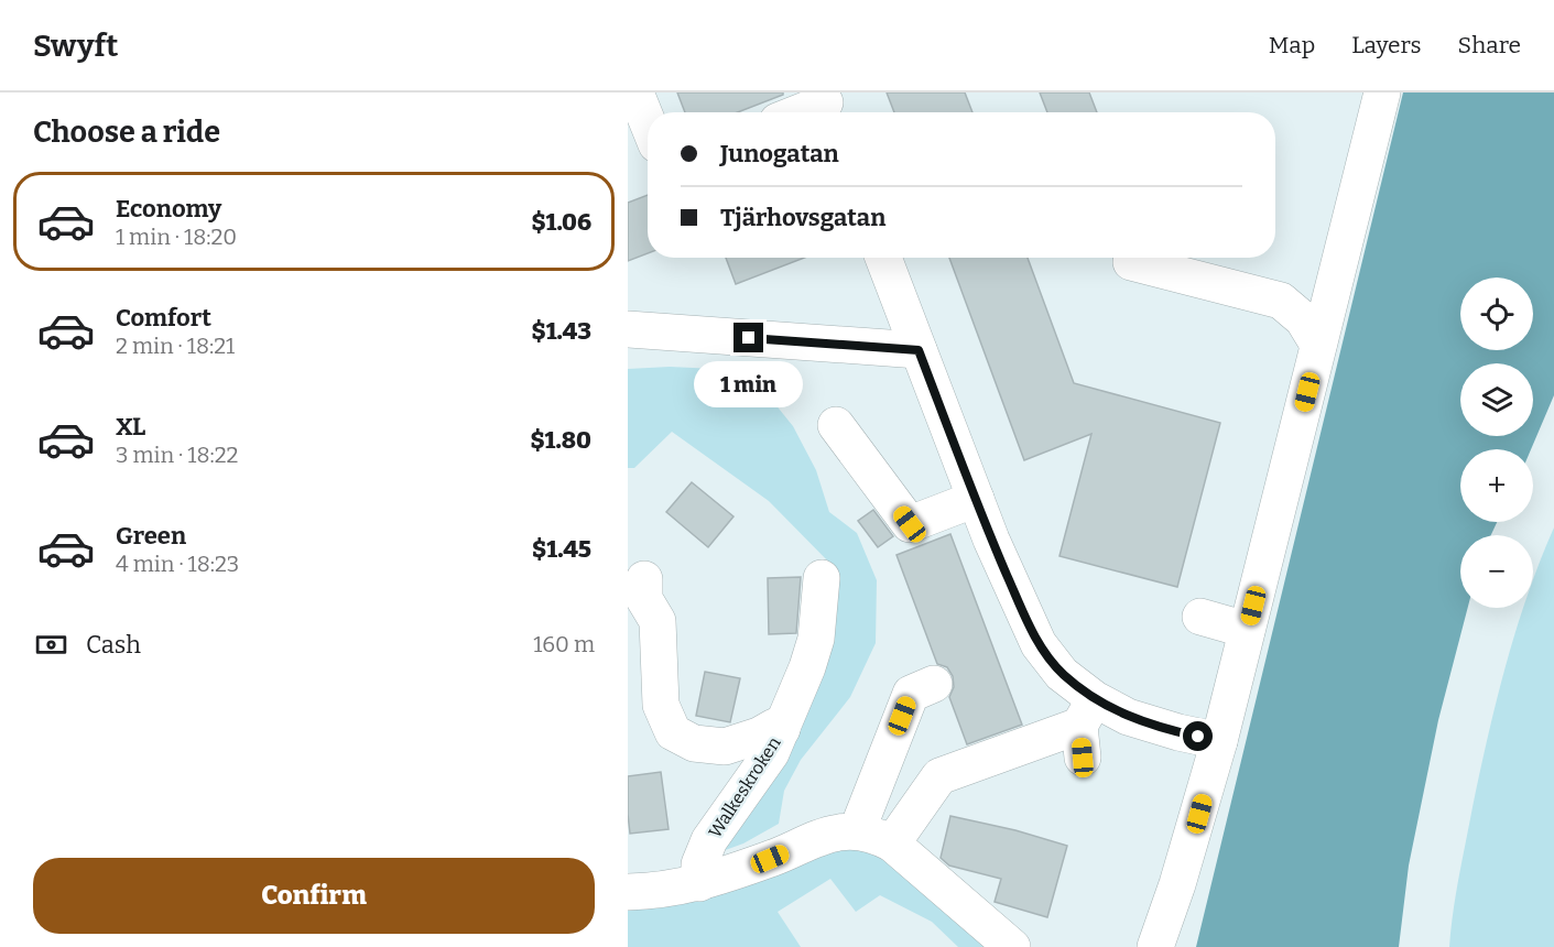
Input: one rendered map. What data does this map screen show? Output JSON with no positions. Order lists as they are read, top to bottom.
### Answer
{
  "streets": {
    "street": ["Walkeskroken"]
  },
  "page": {
    "header": "Swyft",
    "nav": ["Map", "Layers", "Share"],
    "heading": "Choose a ride",
    "banner": ["Junogatan", "Tjärhovsgatan"],
    "list": [
      {
        "name": "Economy",
        "note": "1 min · 18:20",
        "value": "$1.06"
      },
      {
        "name": "Comfort",
        "note": "2 min · 18:21",
        "value": "$1.43"
      },
      {
        "name": "XL",
        "note": "3 min · 18:22",
        "value": "$1.80"
      },
      {
        "name": "Green",
        "note": "4 min · 18:23",
        "value": "$1.45"
      }
    ],
    "map_buttons": ["+", "−"],
    "bubble": "1 min",
    "pay": ["Cash", "160 m"],
    "buttons": "Confirm"
  }
}
